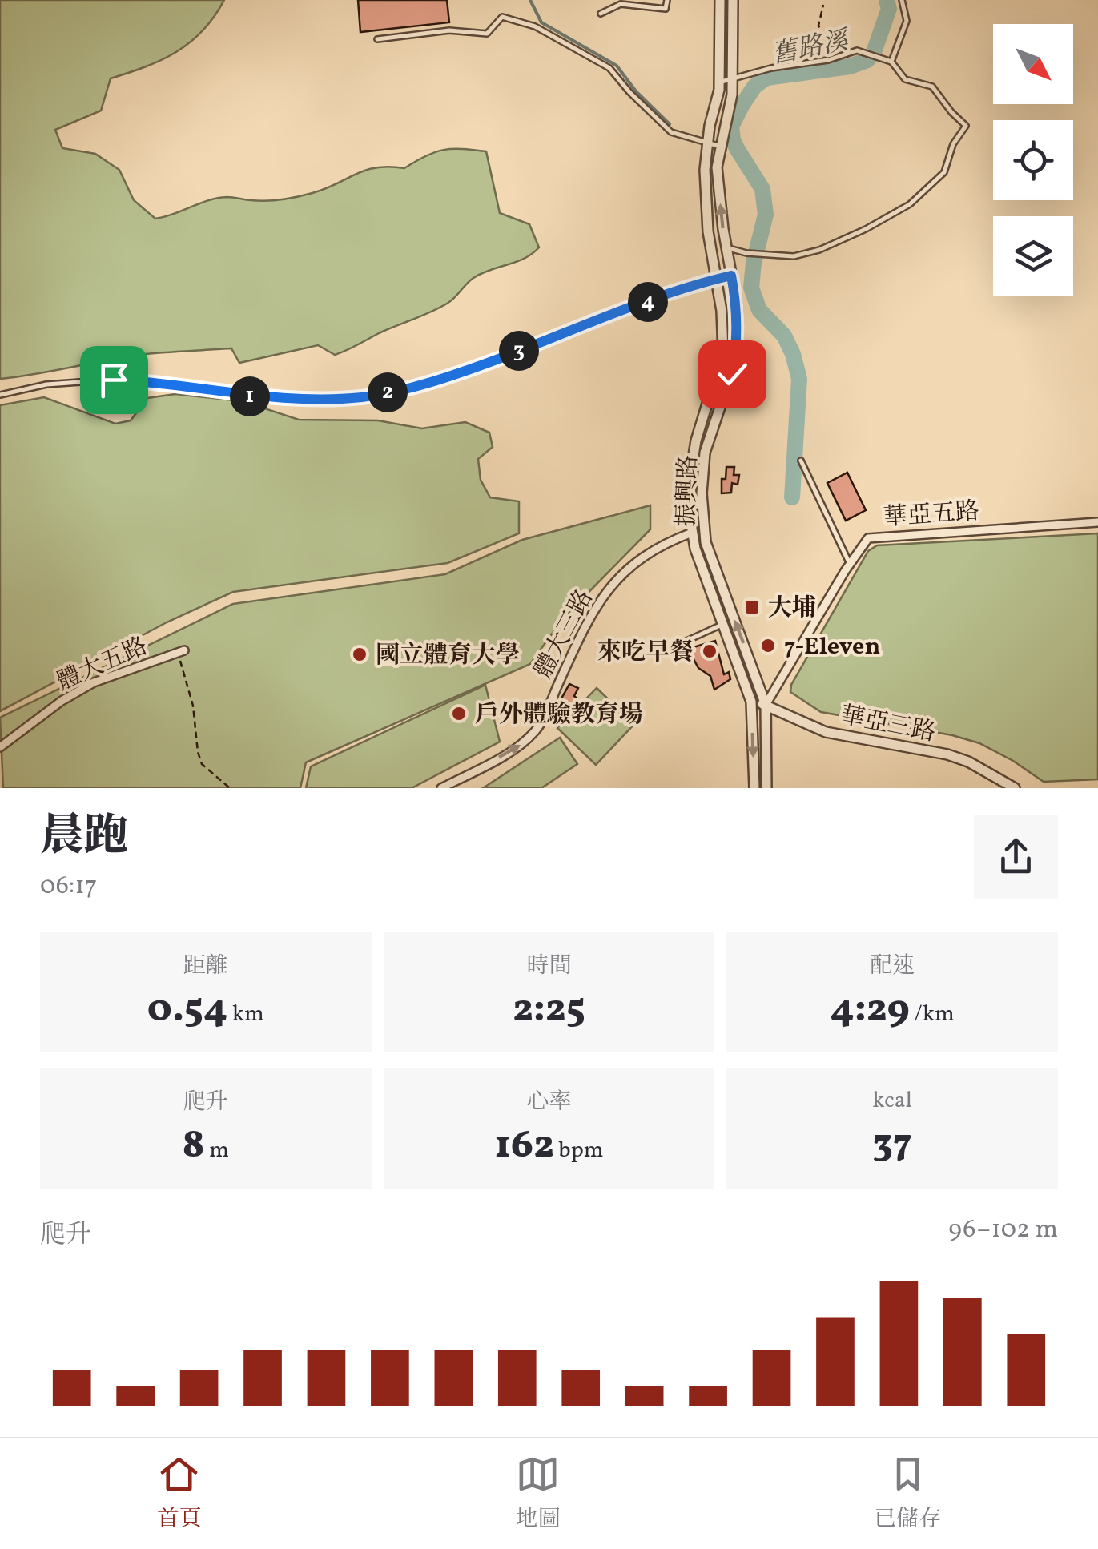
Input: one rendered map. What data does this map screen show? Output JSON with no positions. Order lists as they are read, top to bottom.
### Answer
{
  "streets": {
    "street": [
      "振興路",
      "華亞五路",
      "體大三路",
      "體大五路",
      "華亞三路"
    ]
  },
  "crossings": [
    ["振興路", "華亞五路"],
    ["振興路", "體大三路"],
    ["振興路", "華亞三路"],
    ["華亞五路", "華亞三路"]
  ],
  "one_way": ["體大三路"],
  "water": ["舊路溪"],
  "places": {
    "transit": ["大埔"],
    "other": [
      "7-Eleven",
      "來吃早餐",
      "國立體育大學",
      "戶外體驗教育場"
    ]
  },
  "north": "bottom right",
  "page": {
    "pins": [
      "4",
      "3",
      "2",
      "1"
    ],
    "heading": ["晨跑", "06:17"],
    "stats": [
      ["距離", "0.54 km"],
      ["時間", "2:25"],
      ["配速", "4:29 /km"],
      ["爬升", "8 m"],
      ["心率", "162 bpm"],
      ["kcal", "37"]
    ],
    "chart": ["爬升", "96–102 m"],
    "tabs": ["首頁", "地圖", "已儲存"]
  }
}
